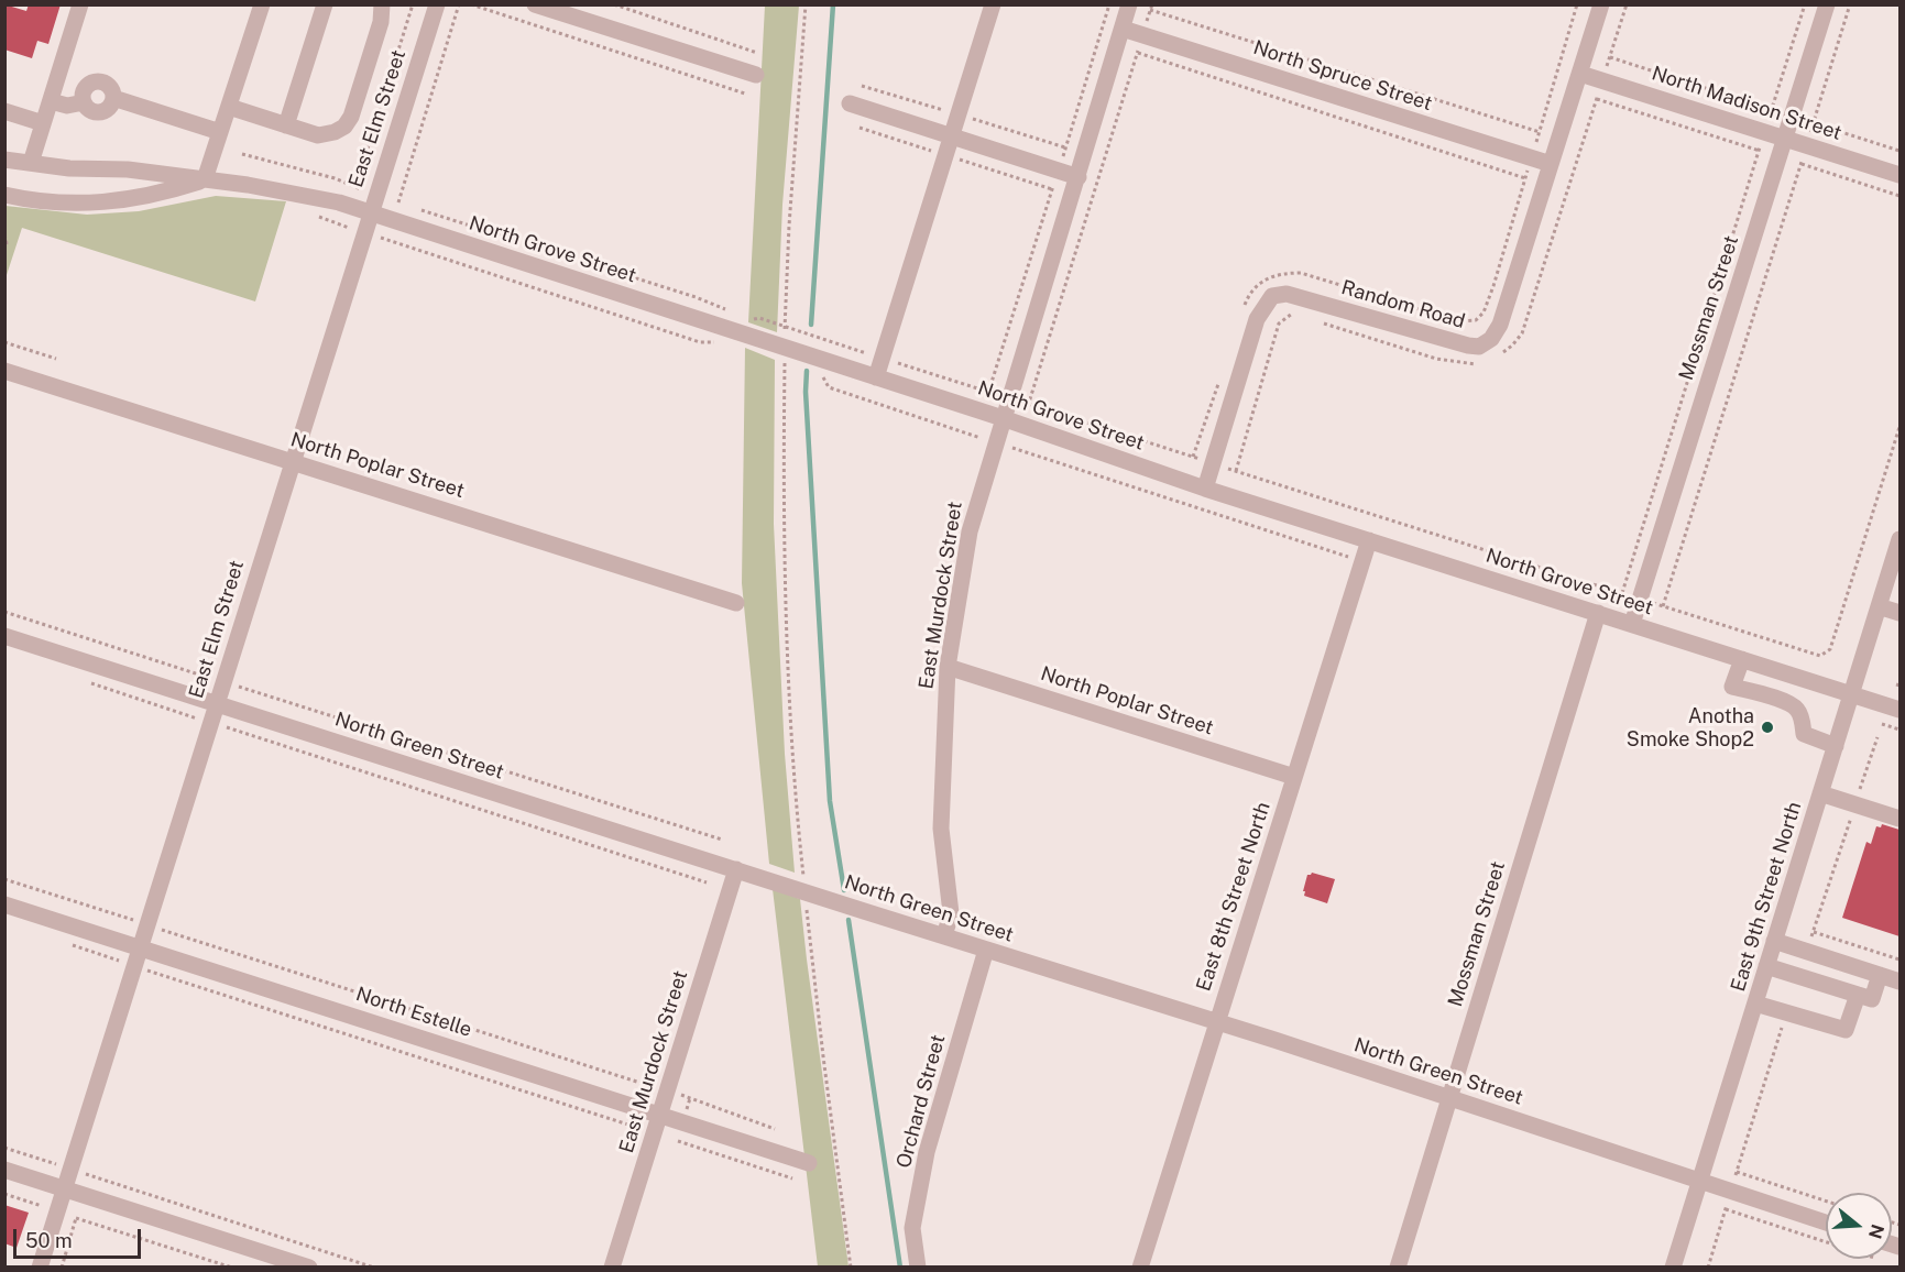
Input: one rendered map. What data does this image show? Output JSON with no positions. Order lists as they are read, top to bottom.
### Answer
{
  "streets": {
    "street": [
      "North Spruce Street",
      "North Madison Street",
      "East Elm Street",
      "North Grove Street",
      "Random Road",
      "Mossman Street",
      "North Poplar Street",
      "East Murdock Street",
      "North Green Street",
      "East 8th Street North",
      "East 9th Street North",
      "North Estelle",
      "Orchard Street"
    ]
  },
  "crossings": [
    ["North Spruce Street", "Random Road"],
    ["North Spruce Street", "East Murdock Street"],
    ["North Madison Street", "Random Road"],
    ["North Madison Street", "Mossman Street"],
    ["East Elm Street", "North Grove Street"],
    ["East Elm Street", "North Poplar Street"],
    ["East Elm Street", "North Green Street"],
    ["East Elm Street", "North Estelle"],
    ["North Grove Street", "Random Road"],
    ["North Grove Street", "Mossman Street"],
    ["North Grove Street", "East Murdock Street"],
    ["North Grove Street", "East 8th Street North"],
    ["North Grove Street", "East 9th Street North"],
    ["Mossman Street", "North Green Street"],
    ["North Poplar Street", "East Murdock Street"],
    ["North Poplar Street", "East 8th Street North"],
    ["East Murdock Street", "North Green Street"],
    ["East Murdock Street", "North Estelle"],
    ["North Green Street", "East 8th Street North"],
    ["North Green Street", "East 9th Street North"],
    ["North Green Street", "Orchard Street"]
  ],
  "places": ["Anotha Smoke Shop2"],
  "scale_bar": "50 m",
  "north": "right"
}
